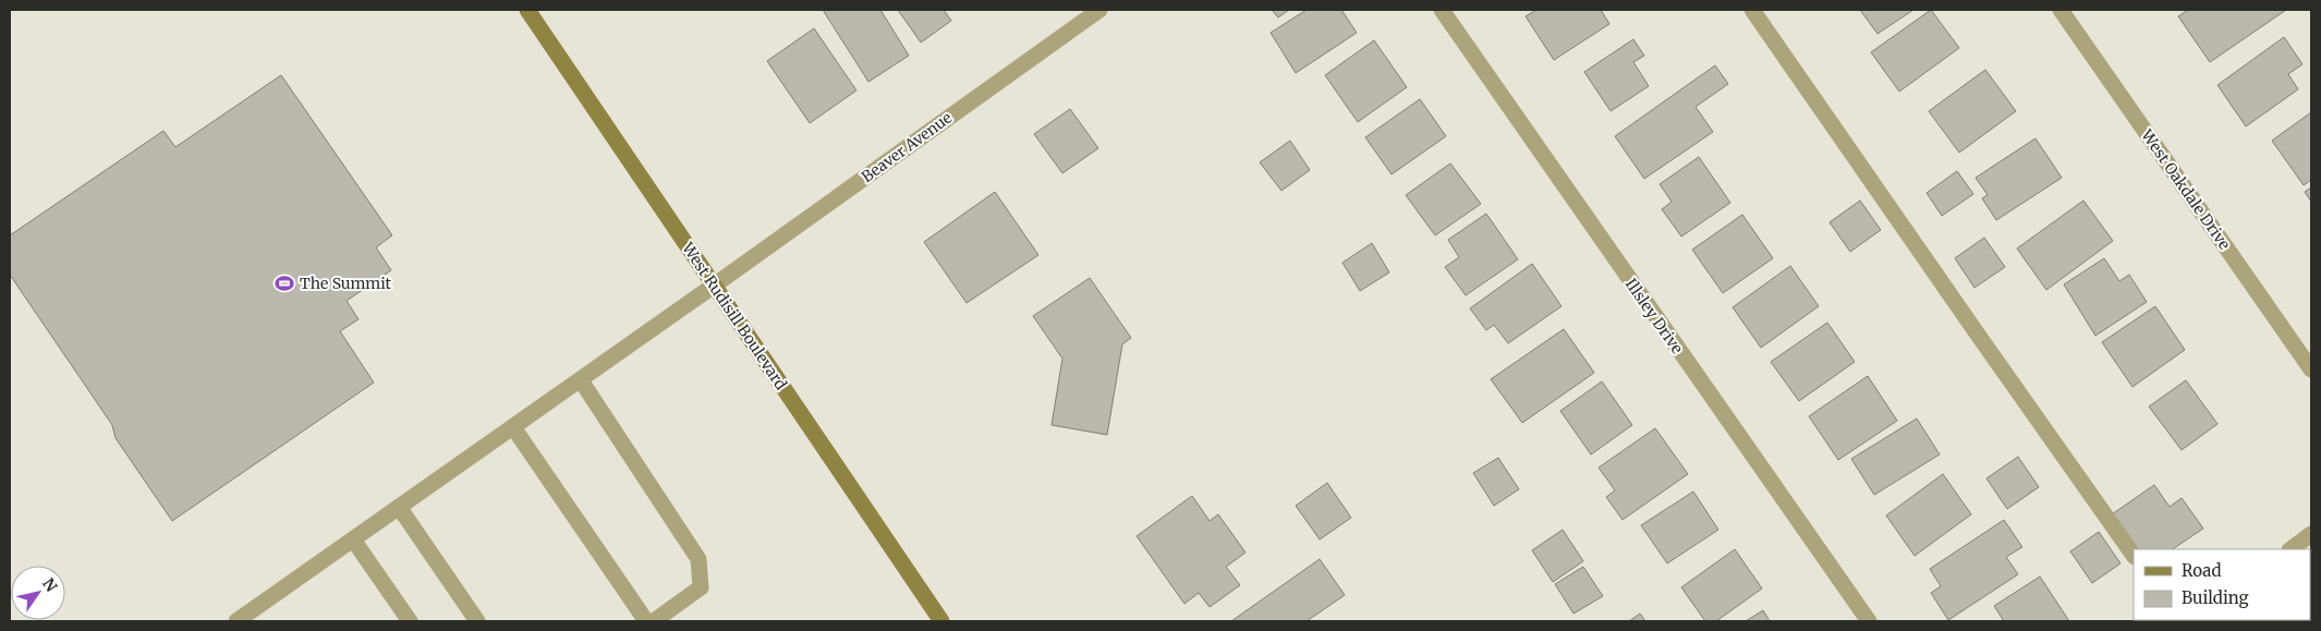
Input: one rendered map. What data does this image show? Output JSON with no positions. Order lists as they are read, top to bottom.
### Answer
{
  "streets": {
    "street": [
      "Beaver Avenue",
      "West Oakdale Drive",
      "West Rudisill Boulevard",
      "Illsley Drive"
    ]
  },
  "crossings": [
    ["Beaver Avenue", "West Rudisill Boulevard"]
  ],
  "places": {
    "sports": ["The Summit"]
  },
  "legend": ["Road", "Building"],
  "north": "top right"
}
